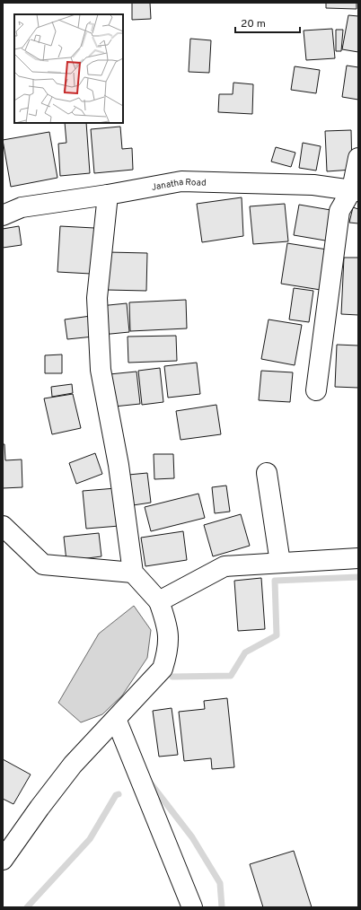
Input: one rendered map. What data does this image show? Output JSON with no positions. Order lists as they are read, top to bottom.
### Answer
{
  "streets": {
    "street": ["Janatha Road"]
  },
  "scale_bar": "20 m"
}
